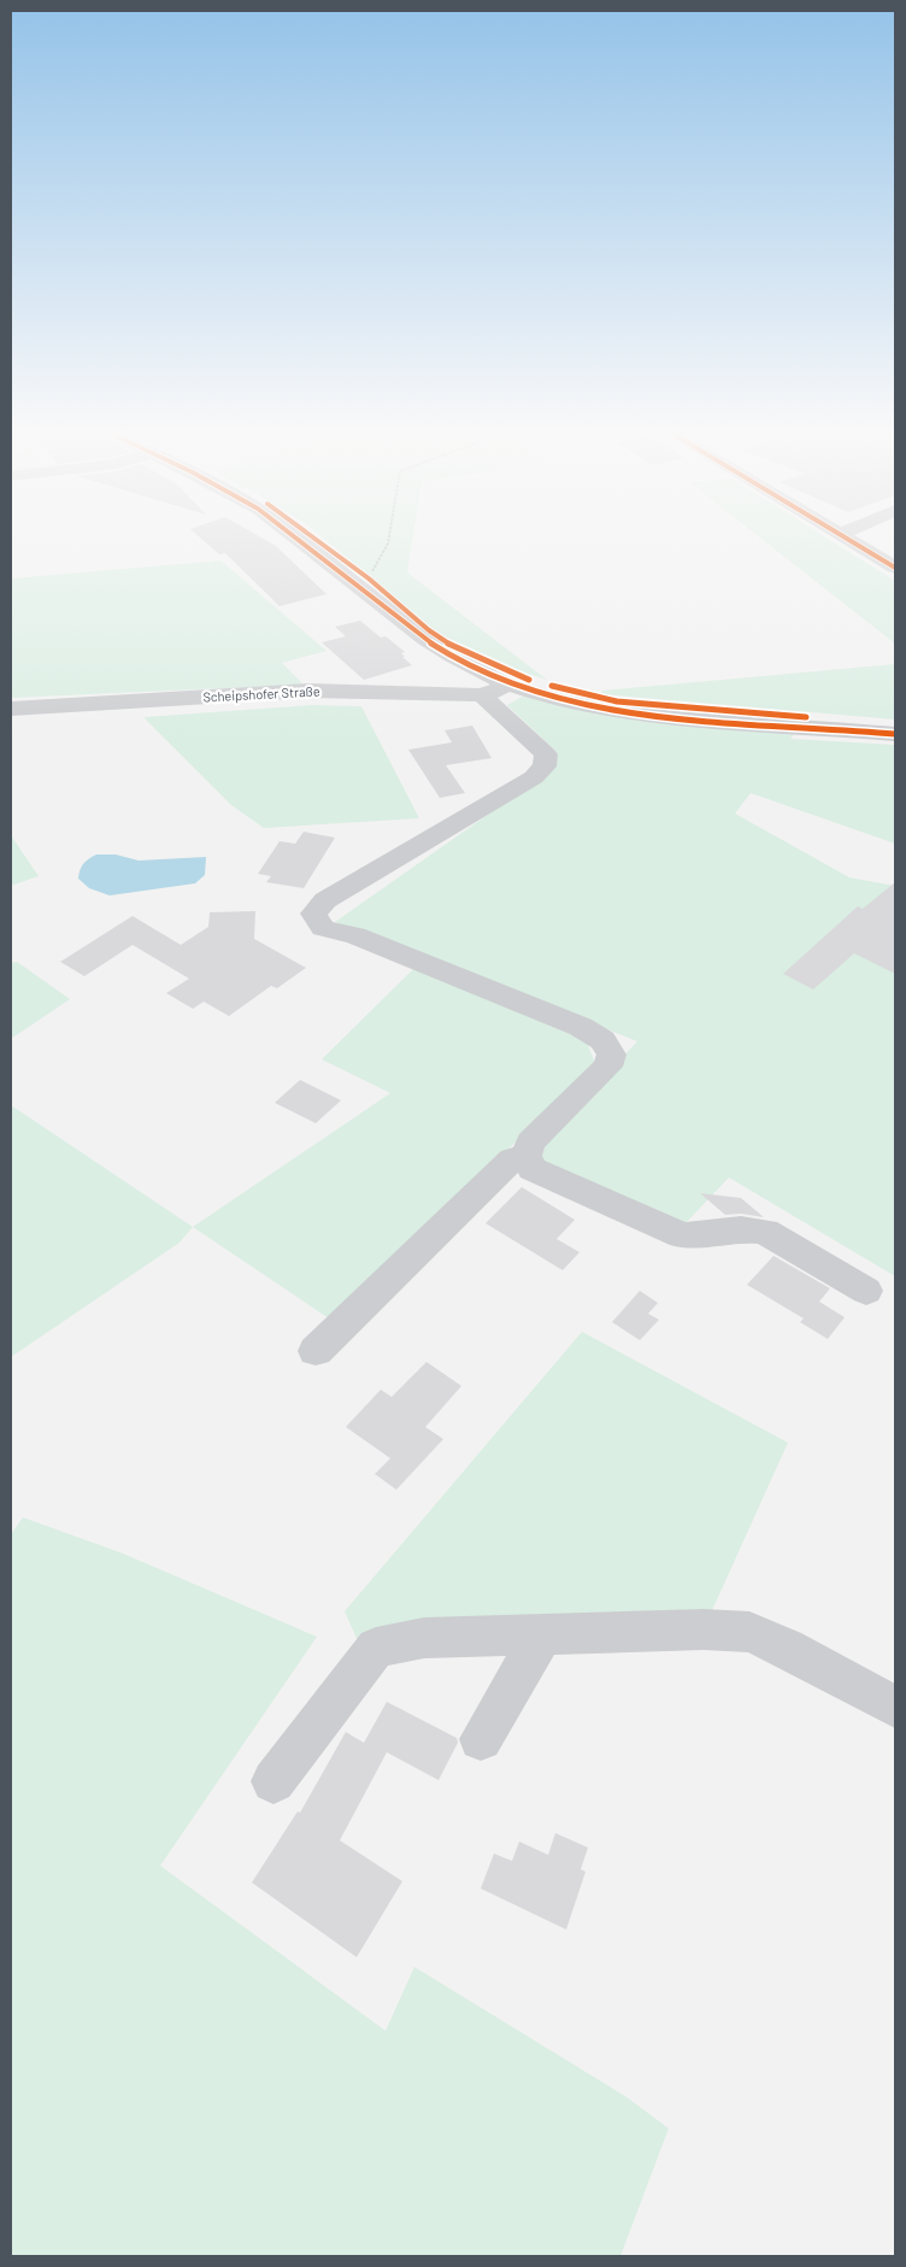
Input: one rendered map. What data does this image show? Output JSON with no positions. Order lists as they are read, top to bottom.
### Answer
{
  "streets": {
    "street": ["Scheipshofer Straße"]
  }
}
